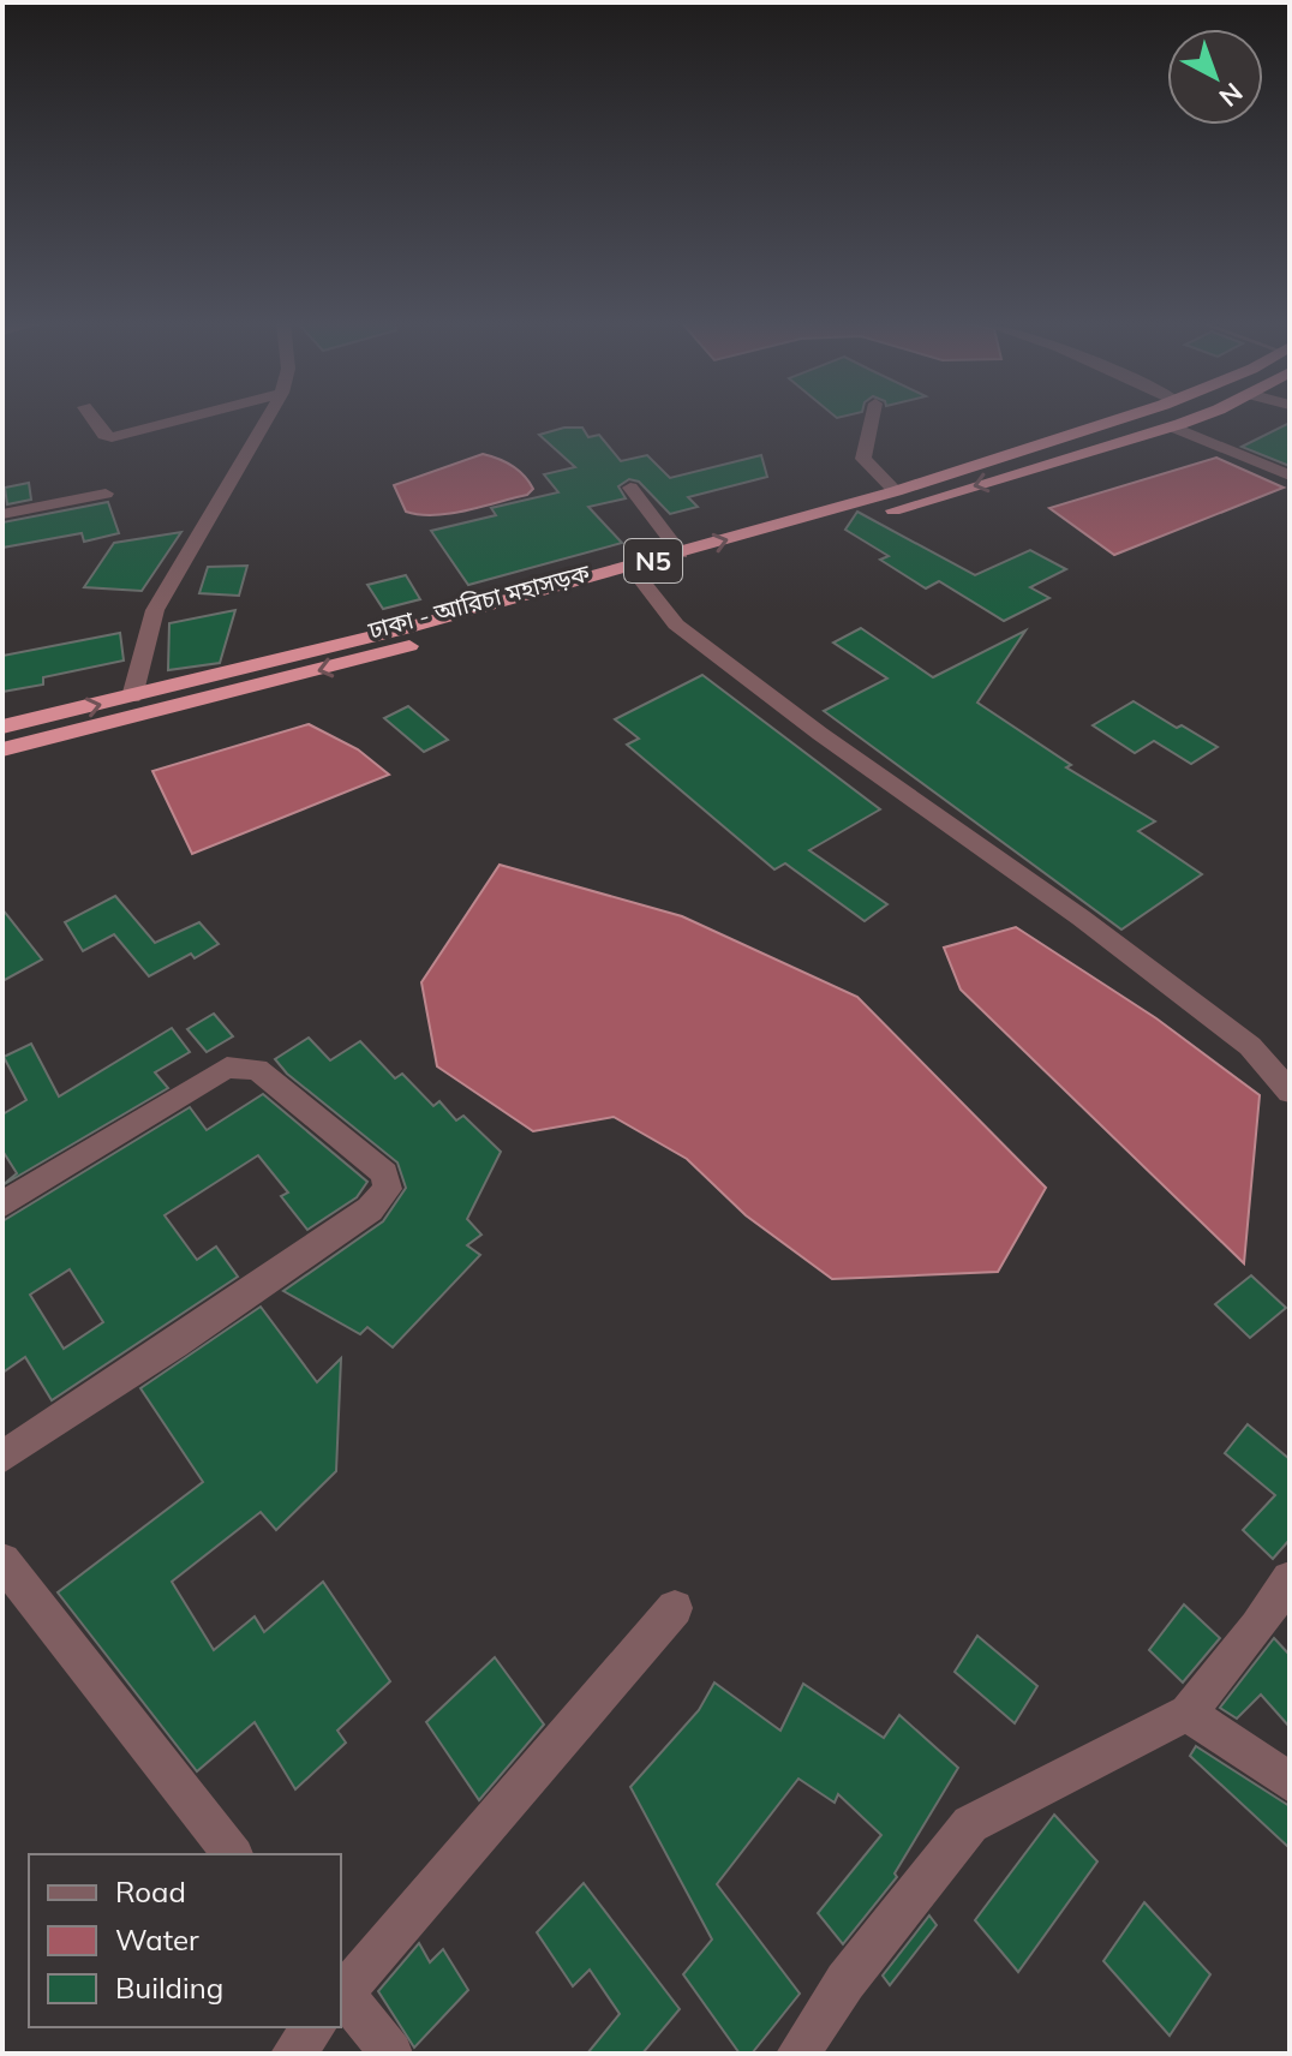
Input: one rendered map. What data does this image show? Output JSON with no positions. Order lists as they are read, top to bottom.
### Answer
{
  "streets": {
    "highway": ["N5", "ঢাকা - আরিচা মহাসড়ক"]
  },
  "legend": ["Road", "Water", "Building"],
  "north": "bottom right"
}
